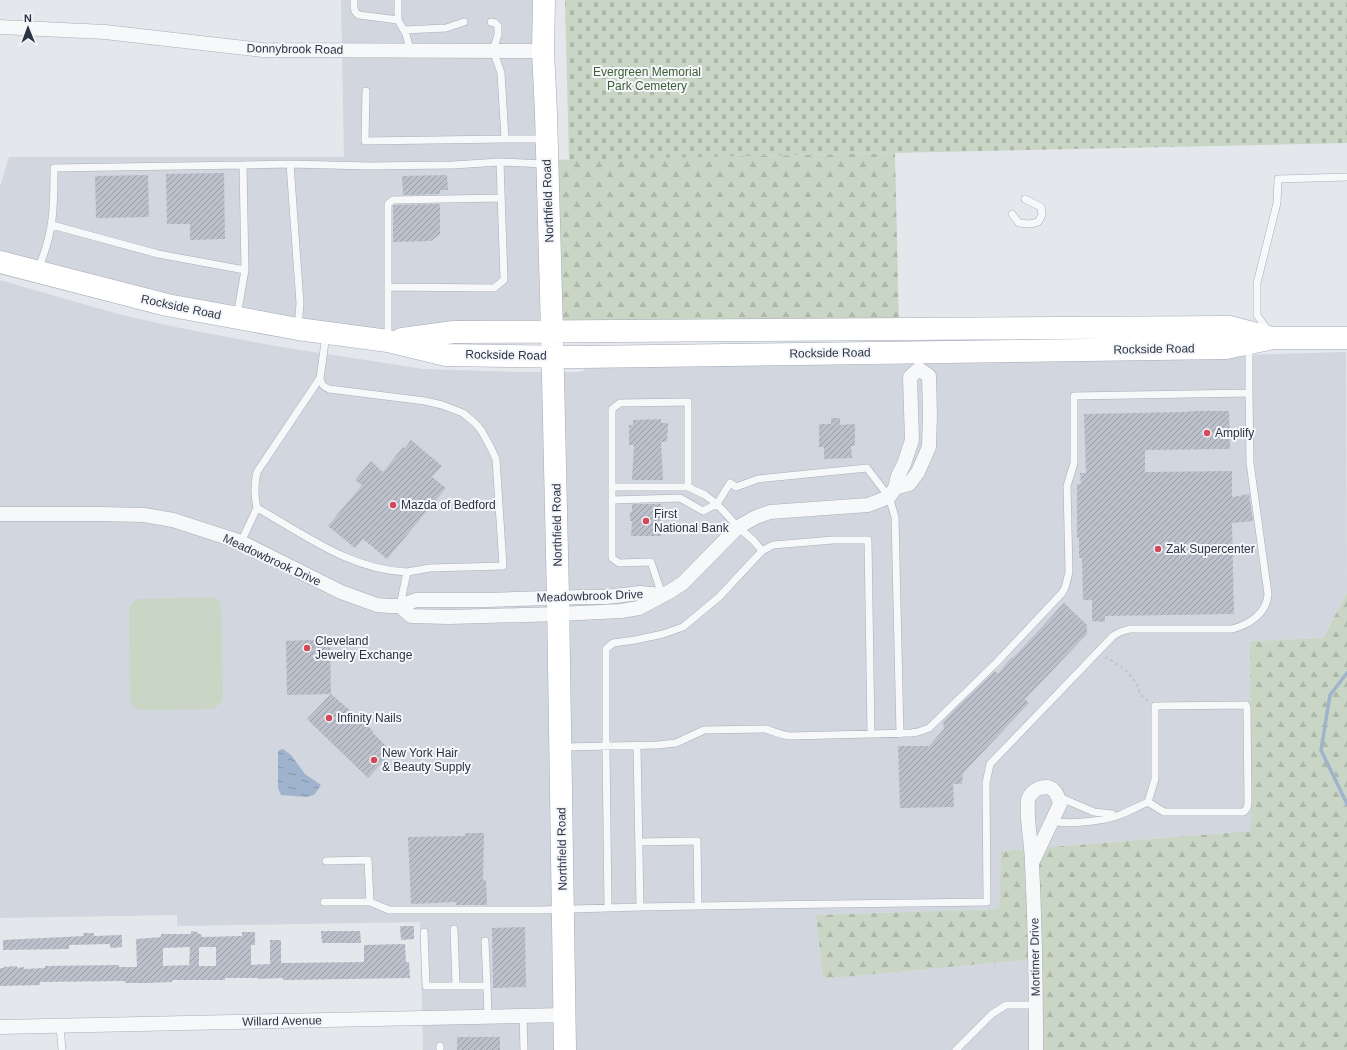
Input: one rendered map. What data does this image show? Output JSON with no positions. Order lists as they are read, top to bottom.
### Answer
{
  "streets": {
    "main road": ["Northfield Road", "Rockside Road"],
    "street": [
      "Donnybrook Road",
      "Meadowbrook Drive",
      "Mortimer Drive",
      "Willard Avenue"
    ]
  },
  "crossings": [
    ["Donnybrook Road", "Northfield Road"],
    ["Northfield Road", "Rockside Road"],
    ["Northfield Road", "Meadowbrook Drive"],
    ["Northfield Road", "Willard Avenue"]
  ],
  "parks": ["Evergreen Memorial Park Cemetery"],
  "places": [
    "Amplify",
    "Mazda of Bedford",
    "First National Bank",
    "Zak Supercenter",
    "Cleveland Jewelry Exchange",
    "Infinity Nails",
    "New York Hair & Beauty Supply"
  ],
  "north": "top"
}
